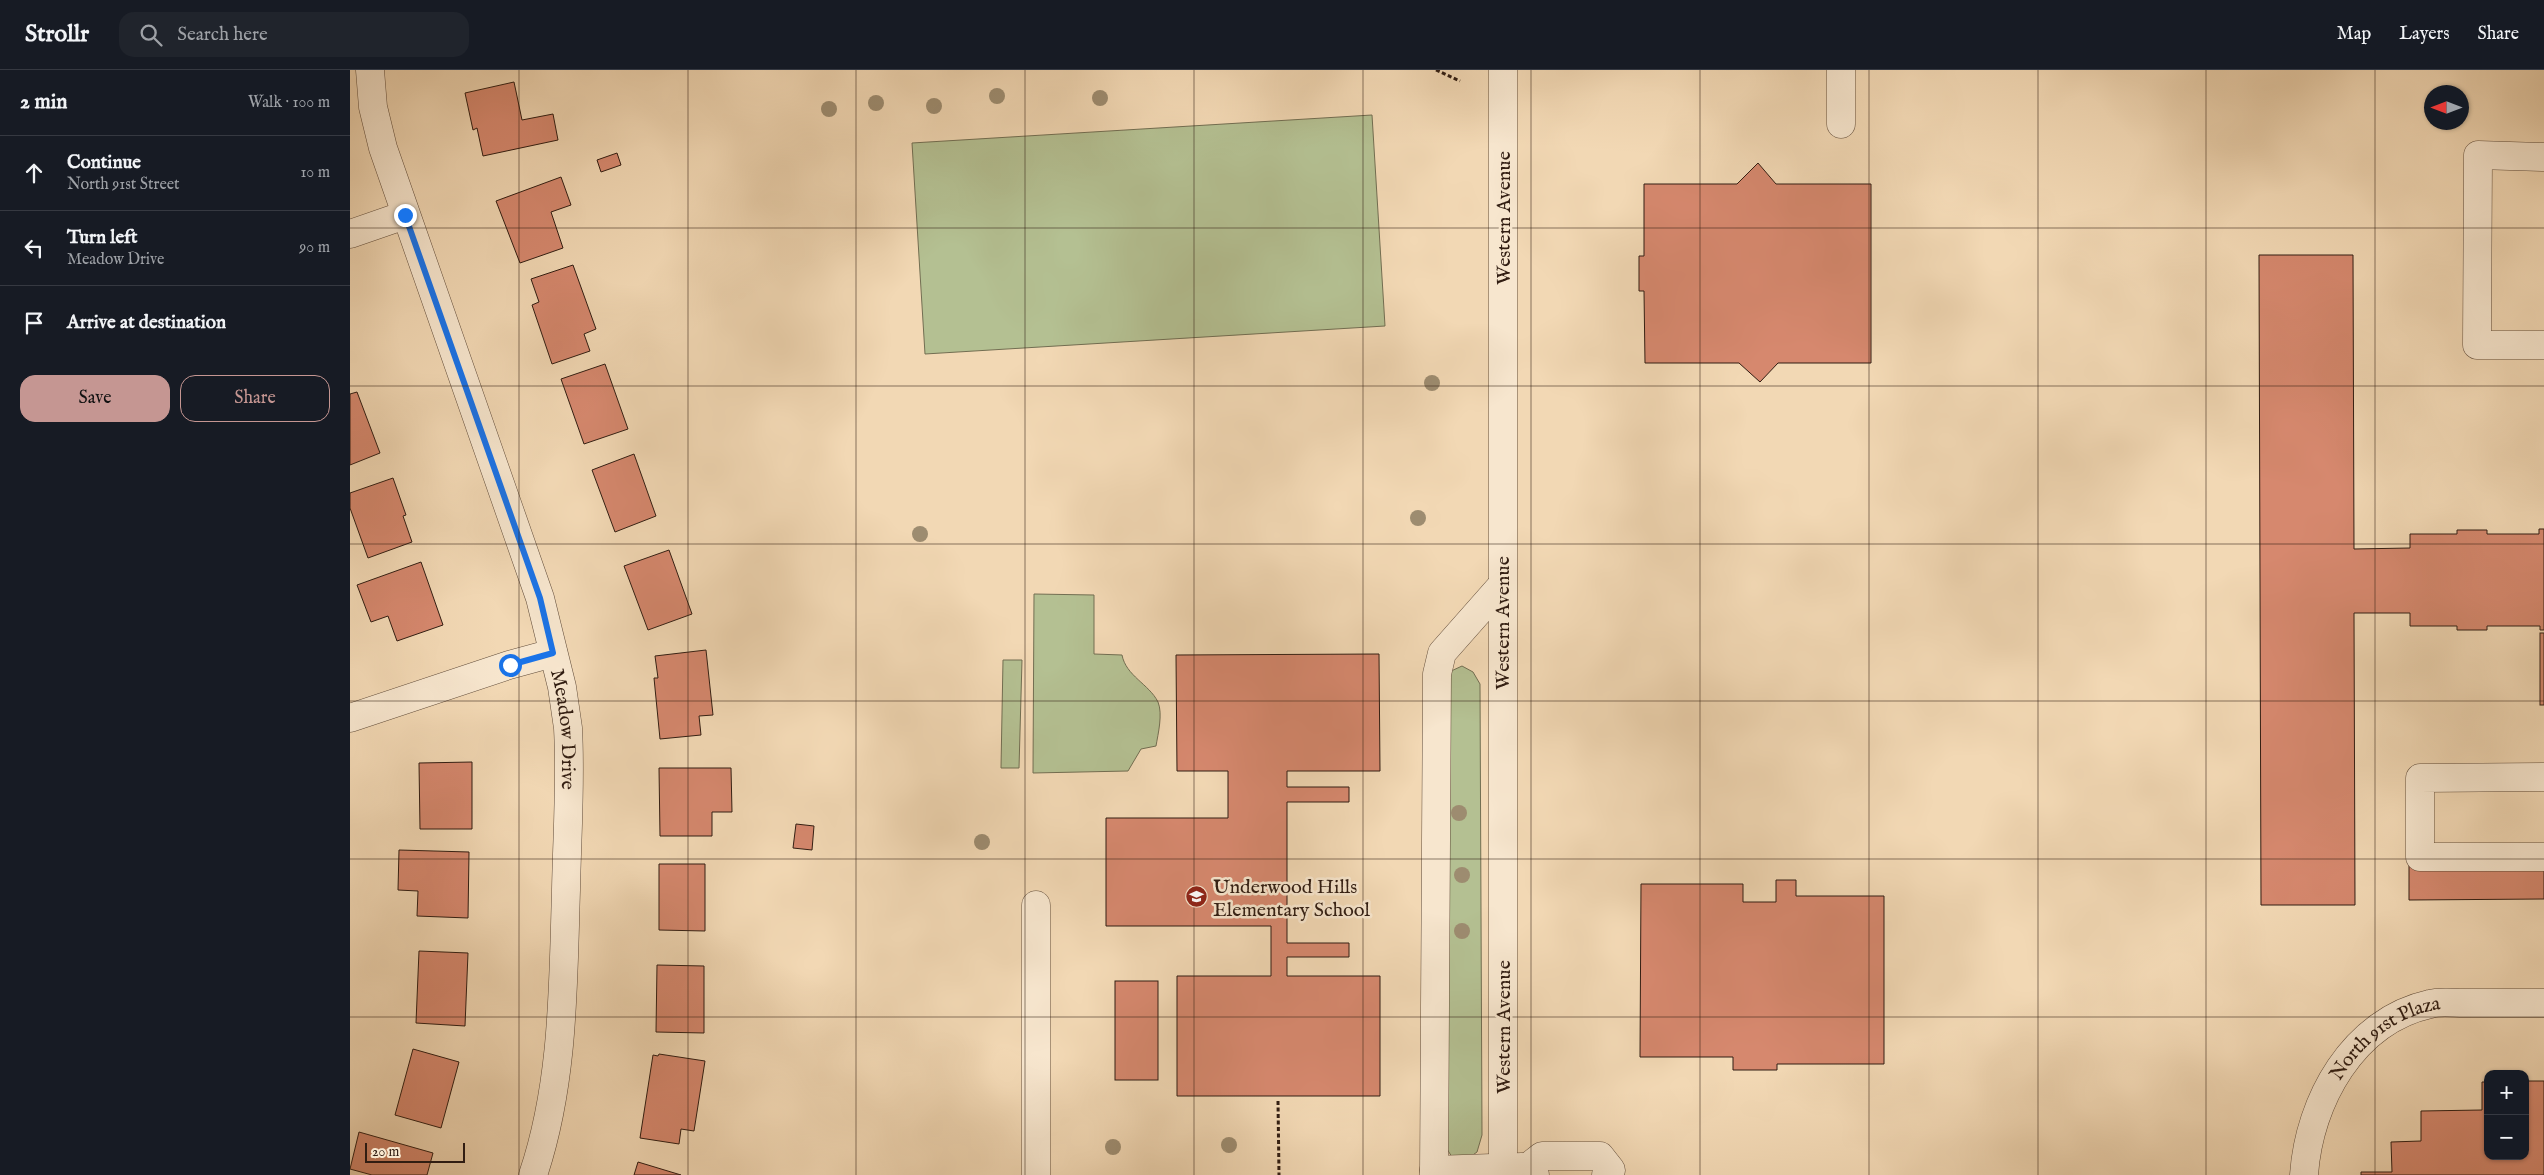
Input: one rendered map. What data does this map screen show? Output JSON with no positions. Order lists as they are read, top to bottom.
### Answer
{
  "streets": {
    "street": ["Western Avenue", "Meadow Drive", "North 91st Plaza"]
  },
  "places": {
    "school or university": ["Underwood Hills Elementary School"]
  },
  "scale_bar": "20 m",
  "north": "left",
  "page": {
    "header": "Strollr",
    "search": "Search here",
    "nav": ["Map", "Layers", "Share"],
    "heading": ["2 min", "Walk · 100 m"],
    "list": [
      ["Continue", "North 91st Street", "10 m"],
      ["Turn left", "Meadow Drive", "90 m"],
      "Arrive at destination"
    ],
    "buttons": ["Save", "Share"],
    "map_buttons": ["+", "−"],
    "scale": "20 m"
  }
}
